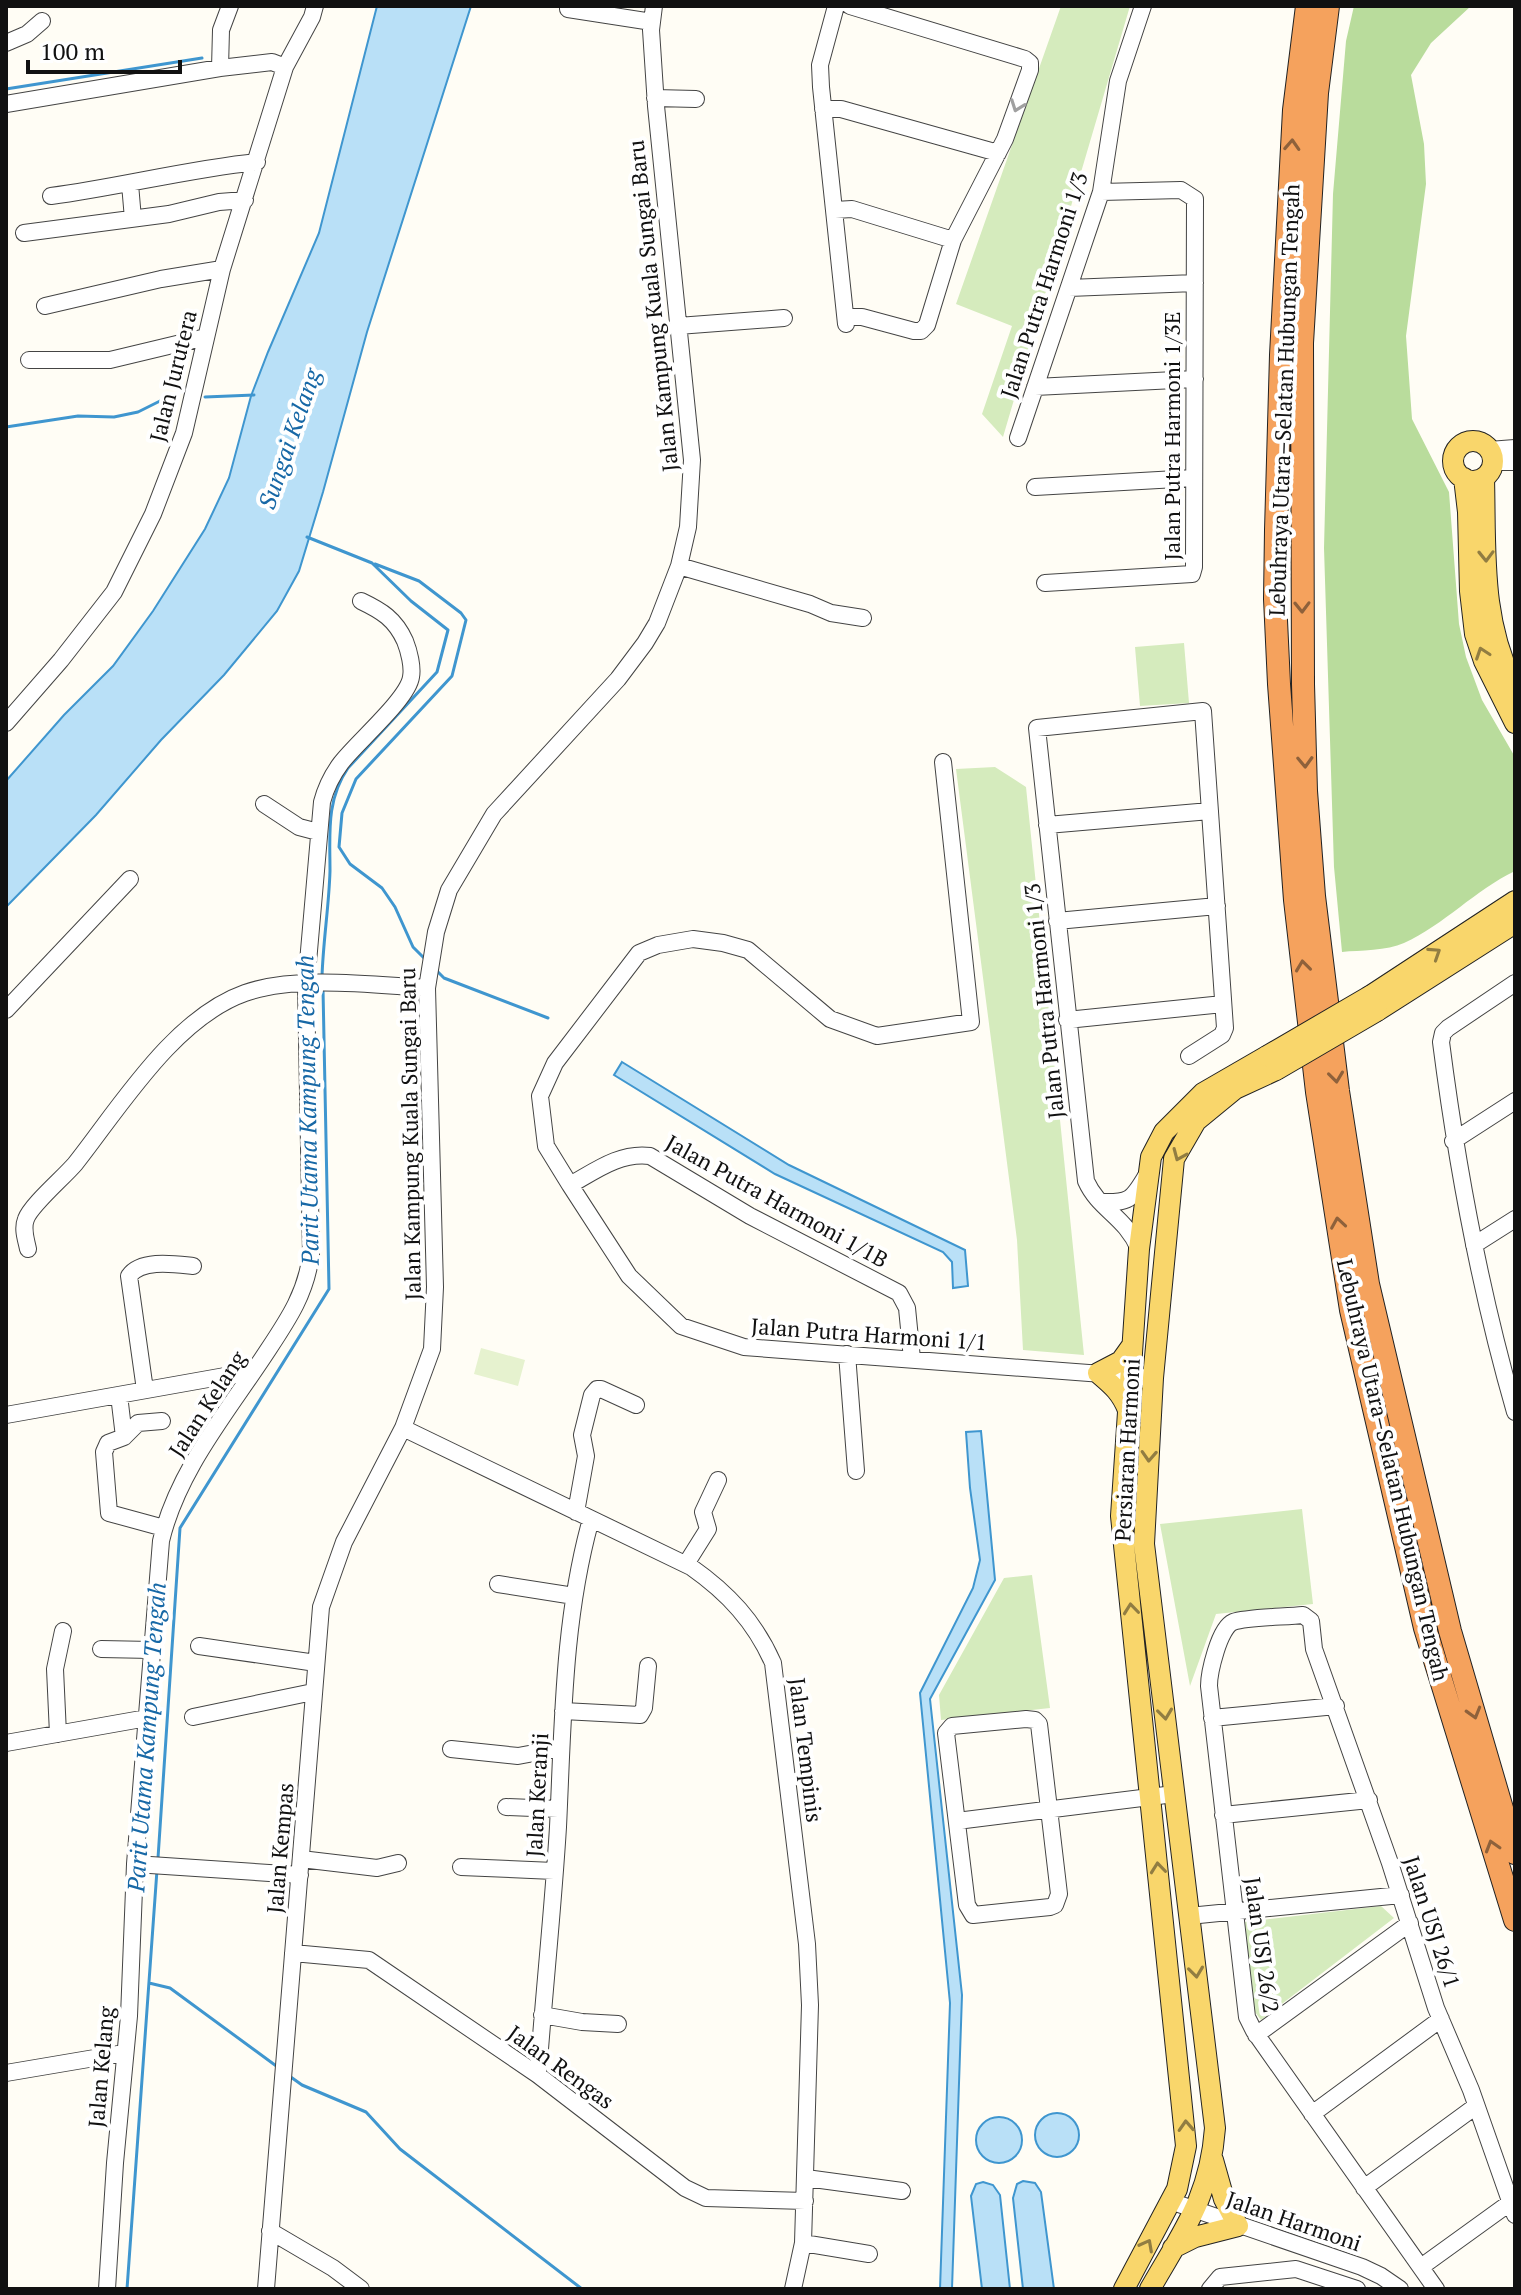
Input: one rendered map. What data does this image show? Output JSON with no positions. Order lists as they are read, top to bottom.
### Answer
{
  "streets": {
    "highway": ["Lebuhraya Utara–Selatan Hubungan Tengah"],
    "main road": ["Persiaran Harmoni"],
    "street": [
      "Jalan Putra Harmoni 1/3",
      "Jalan Kampung Kuala Sungai Baru",
      "Jalan Jurutera",
      "Jalan Putra Harmoni 1/3E",
      "Jalan Putra Harmoni 1/1B",
      "Jalan Putra Harmoni 1/1",
      "Jalan Kelang",
      "Jalan Tempinis",
      "Jalan Keranji",
      "Jalan Kempas",
      "Jalan USJ 26/1",
      "Jalan USJ 26/2",
      "Jalan Rengas",
      "Jalan Harmoni"
    ]
  },
  "crossings": [
    ["Jalan Putra Harmoni 1/3", "Jalan Putra Harmoni 1/3E"],
    ["Jalan Putra Harmoni 1/3", "Persiaran Harmoni"],
    ["Jalan Kampung Kuala Sungai Baru", "Jalan Tempinis"],
    ["Jalan Kampung Kuala Sungai Baru", "Jalan Kempas"],
    ["Jalan Putra Harmoni 1/1B", "Jalan Putra Harmoni 1/1"],
    ["Jalan Putra Harmoni 1/1", "Persiaran Harmoni"],
    ["Persiaran Harmoni", "Jalan Harmoni"],
    ["Jalan Tempinis", "Jalan Keranji"],
    ["Jalan Tempinis", "Jalan Kempas"],
    ["Jalan Tempinis", "Jalan Rengas"],
    ["Jalan Keranji", "Jalan Rengas"],
    ["Jalan Kempas", "Jalan Rengas"],
    ["Jalan USJ 26/1", "Jalan USJ 26/2"]
  ],
  "water": ["Sungai Kelang", "Parit Utama Kampung Tengah"],
  "scale_bar": "100 m"
}
